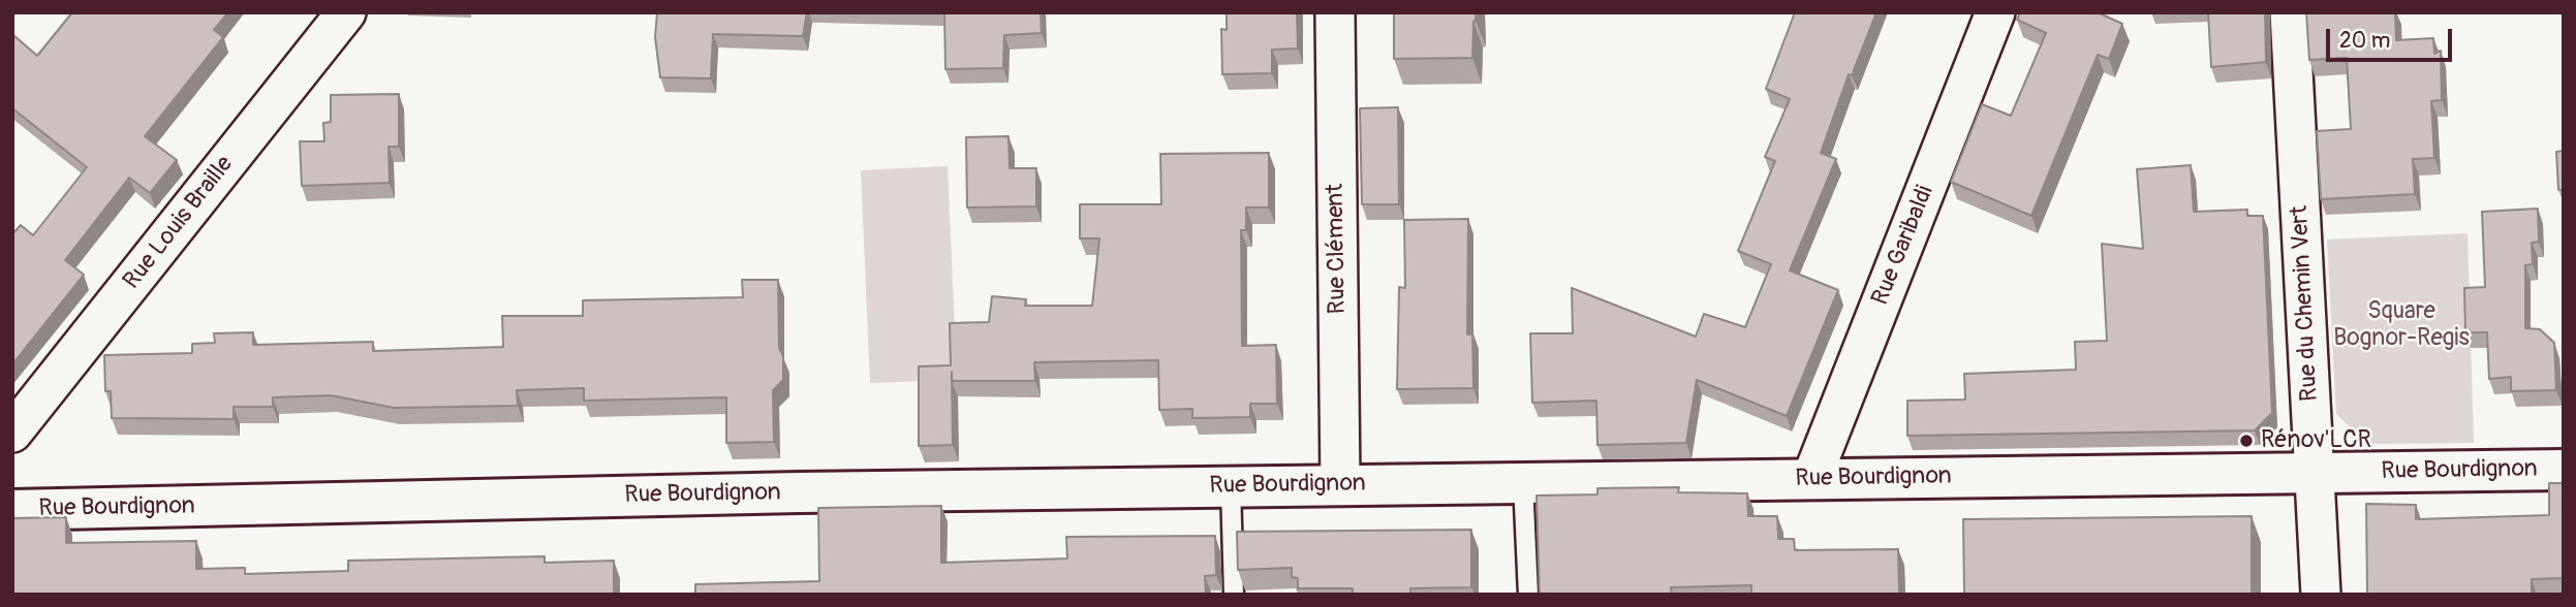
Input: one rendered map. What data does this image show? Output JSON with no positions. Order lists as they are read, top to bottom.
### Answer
{
  "streets": {
    "street": [
      "Rue Louis Braille",
      "Rue Garibaldi",
      "Rue Clément",
      "Rue du Chemin Vert",
      "Rue Bourdignon"
    ]
  },
  "crossings": [
    ["Rue Garibaldi", "Rue Bourdignon"],
    ["Rue Clément", "Rue Bourdignon"],
    ["Rue du Chemin Vert", "Rue Bourdignon"]
  ],
  "parks": ["Square Bognor-Regis"],
  "places": ["Rénov'LCR"],
  "scale_bar": "20 m"
}
